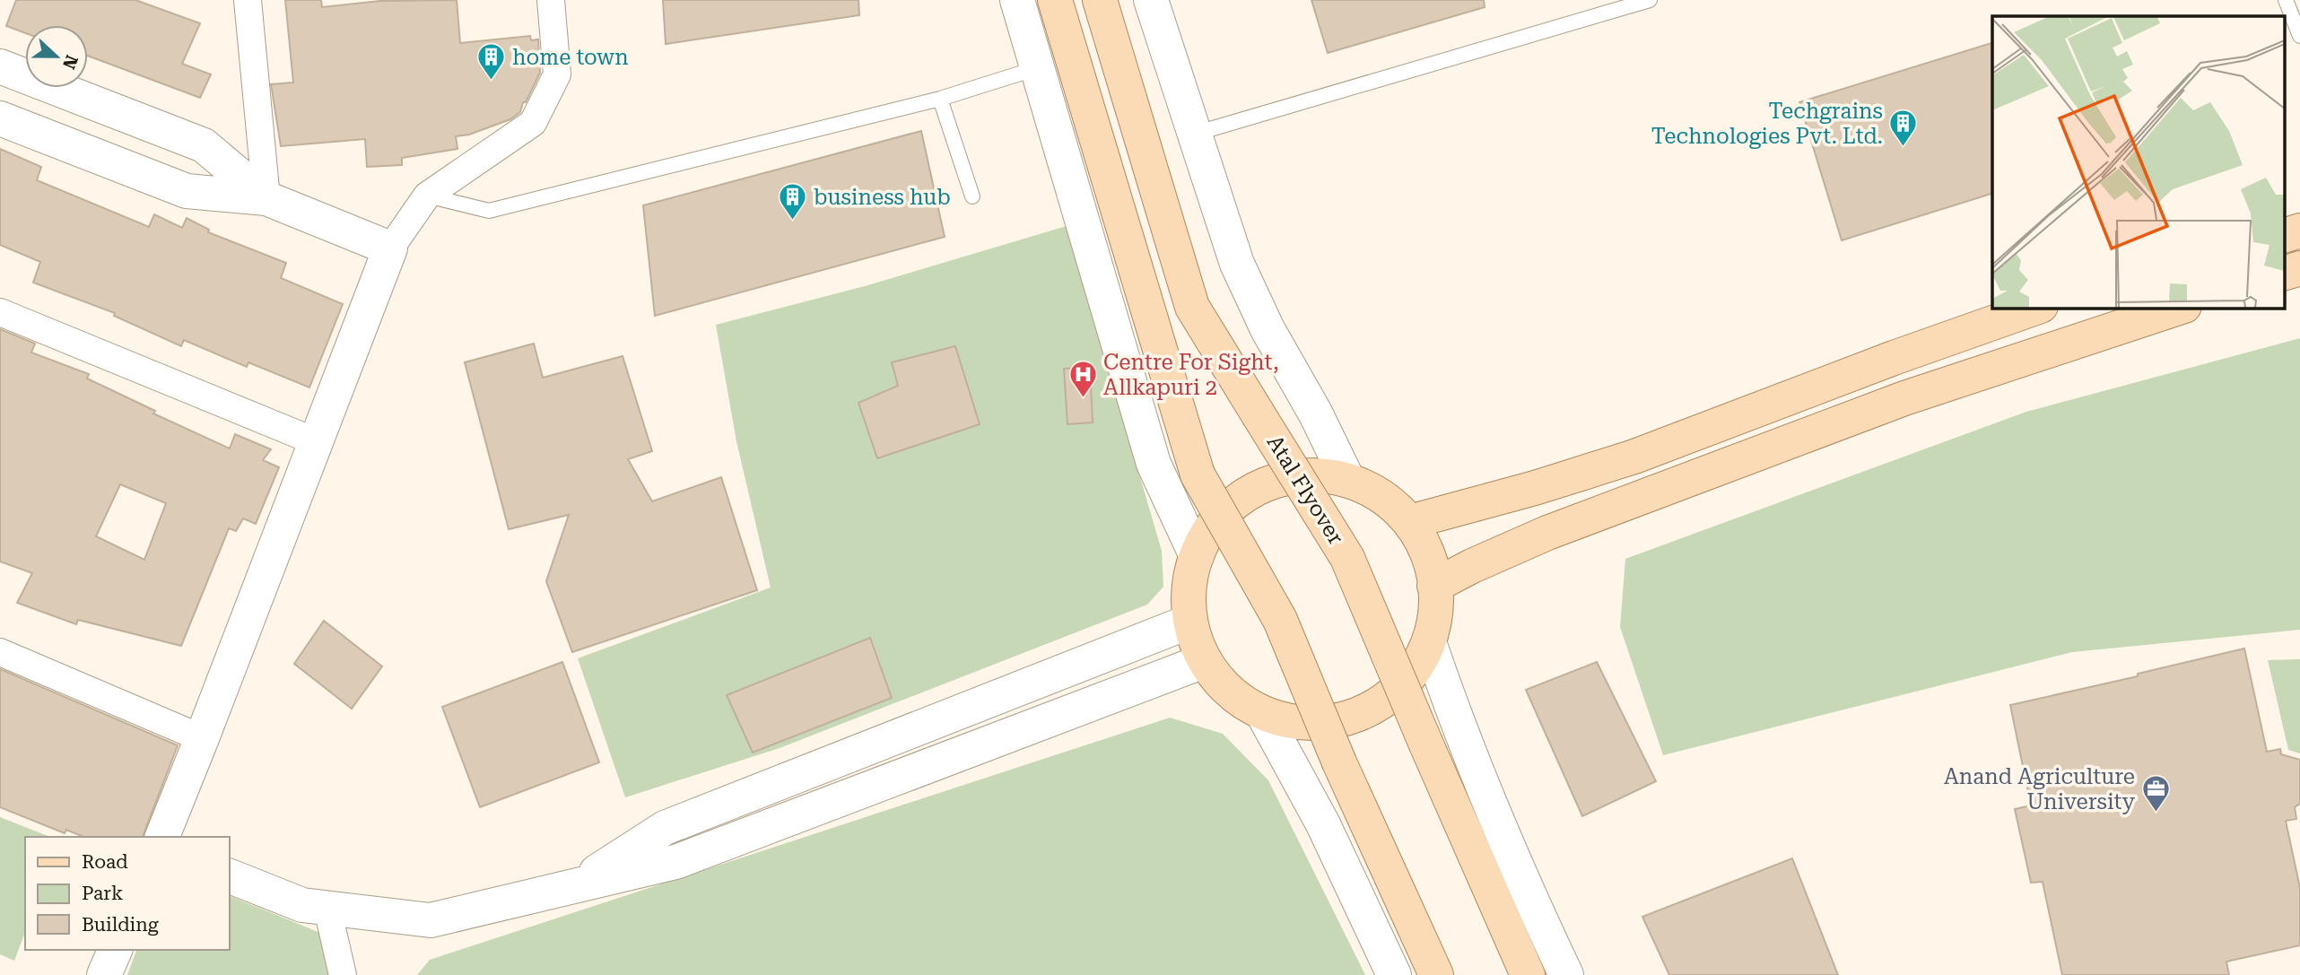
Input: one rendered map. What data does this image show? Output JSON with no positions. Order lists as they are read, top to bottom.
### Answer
{
  "streets": {
    "main road": ["Atal Flyover"]
  },
  "places": {
    "building": ["home town", "Techgrains Technologies Pvt. Ltd.", "business hub"],
    "hospital": ["Centre For Sight, Allkapuri 2"],
    "office": ["Anand Agriculture University"]
  },
  "legend": ["Road", "Park", "Building"],
  "north": "right"
}
